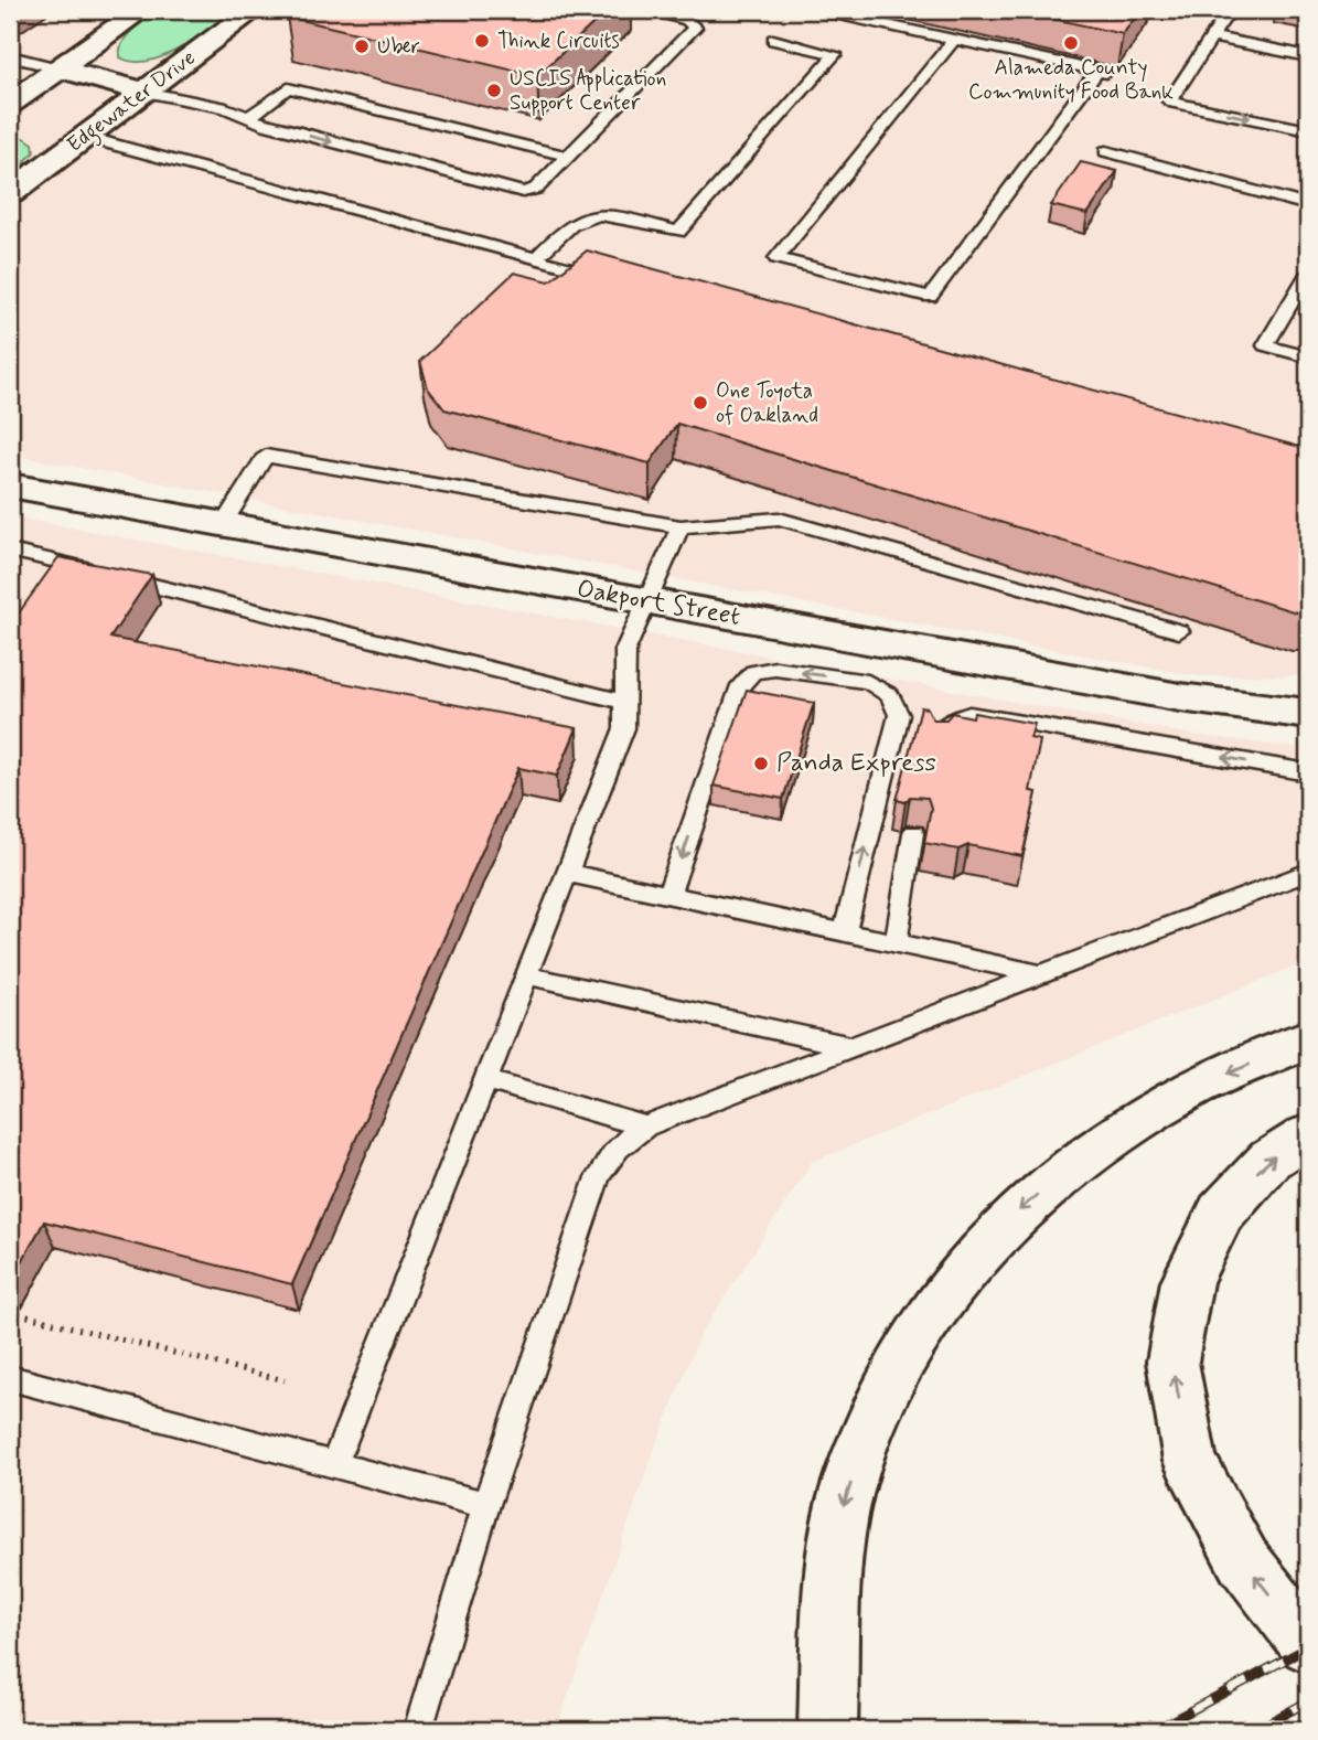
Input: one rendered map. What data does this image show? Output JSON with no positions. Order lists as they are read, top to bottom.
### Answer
{
  "streets": {
    "main road": ["Edgewater Drive", "Oakport Street"]
  },
  "places": [
    "Think Circuits",
    "Alameda County Community Food Bank",
    "Uber",
    "USCIS Application Support Center",
    "One Toyota of Oakland",
    "Panda Express"
  ]
}
